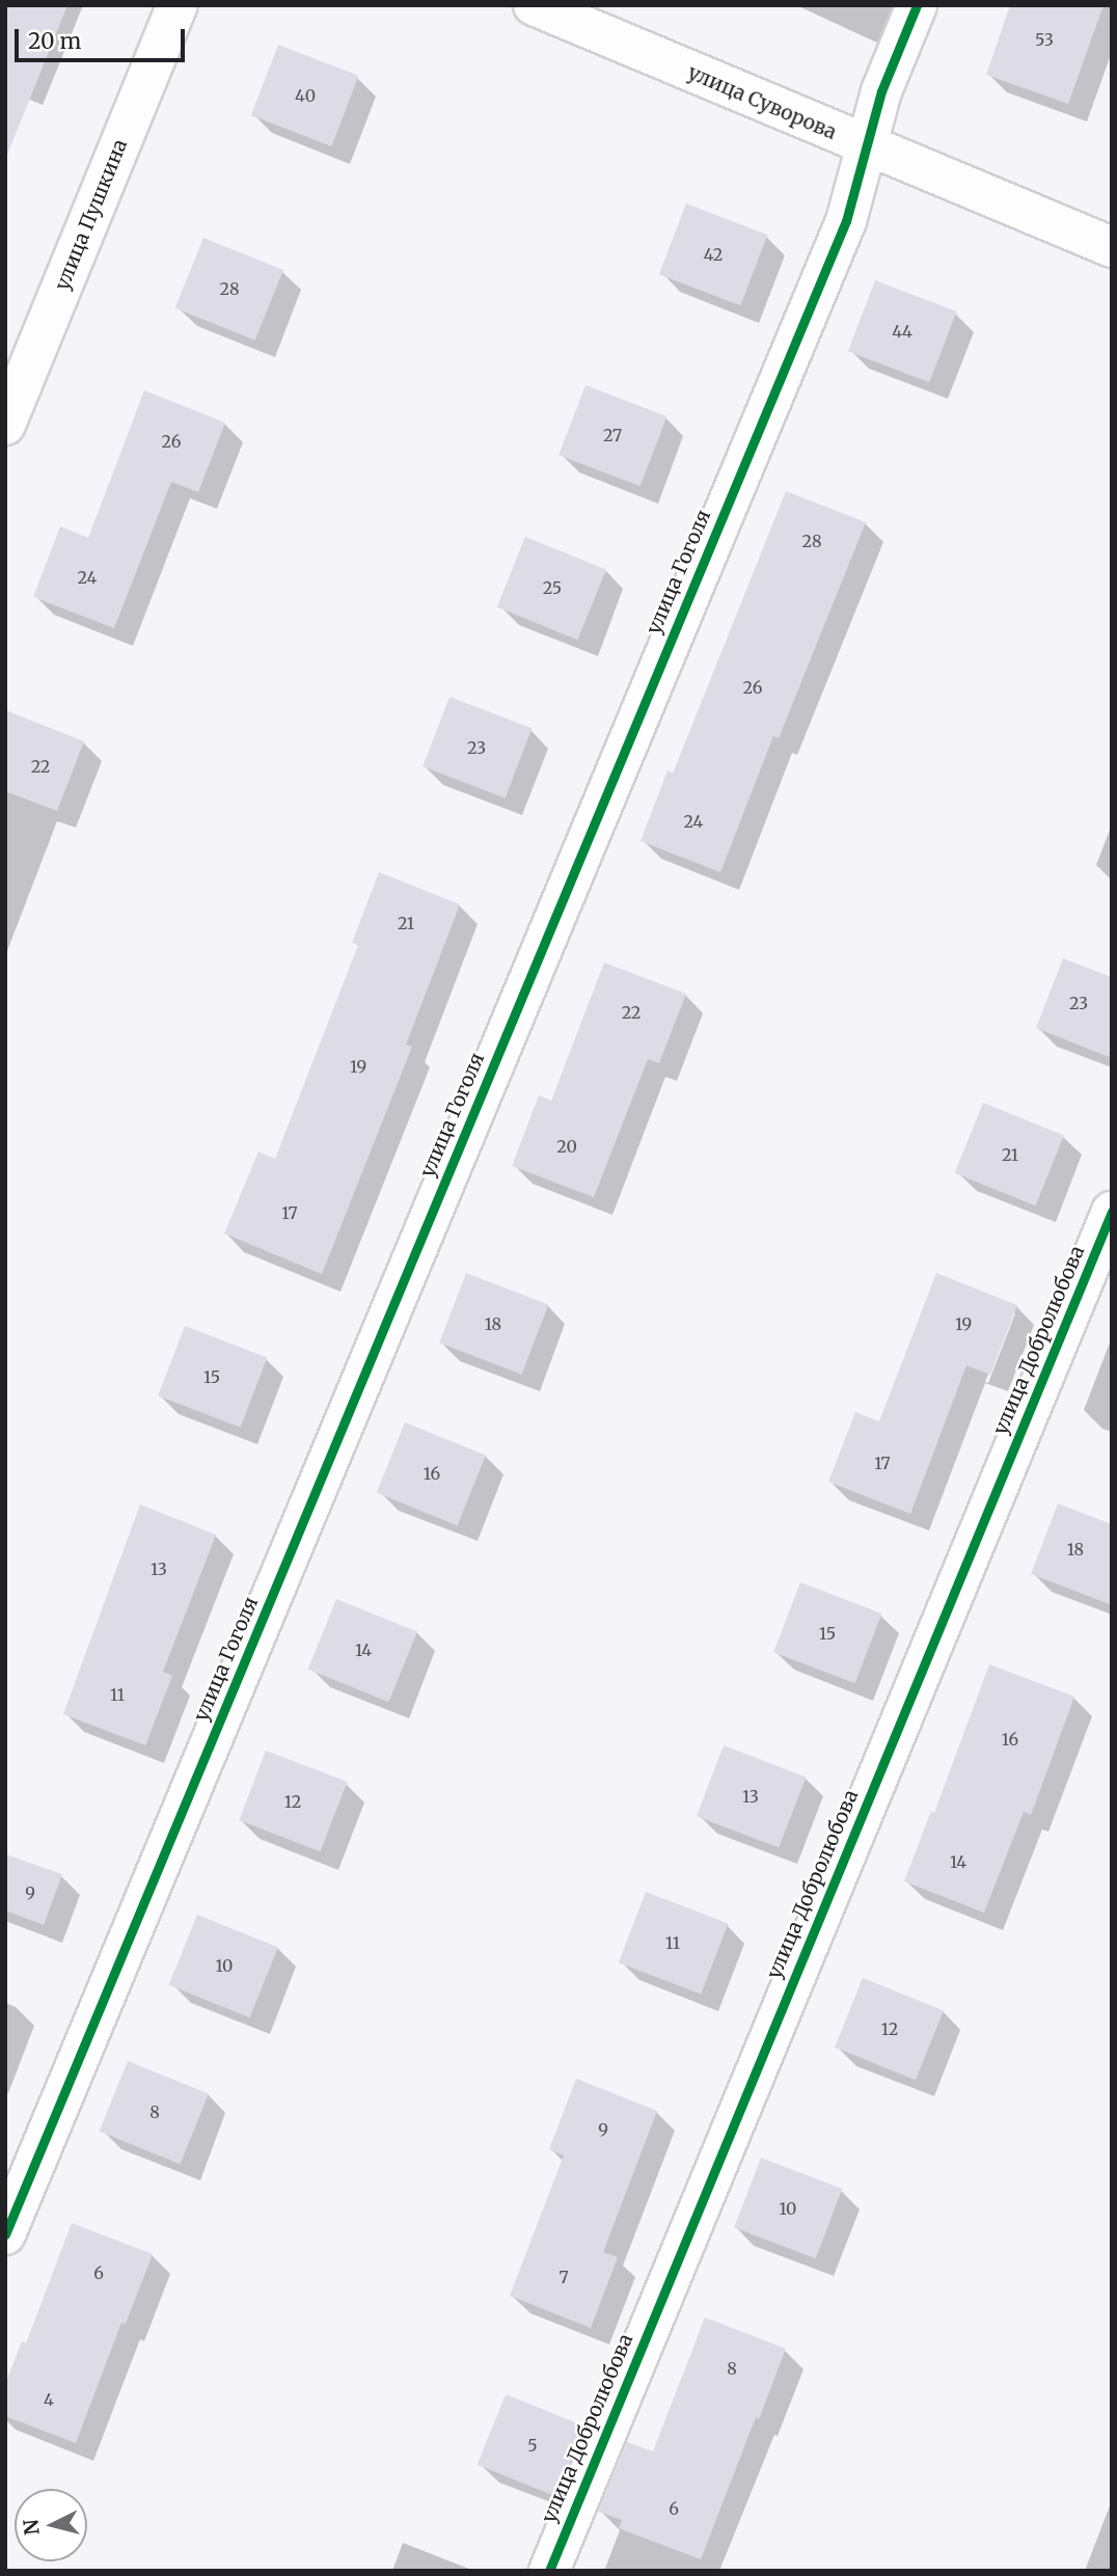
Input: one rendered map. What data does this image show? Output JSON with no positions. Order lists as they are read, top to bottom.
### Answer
{
  "streets": {
    "street": [
      "улица Суворова",
      "улица Пушкина",
      "улица Гоголя",
      "улица Добролюбова"
    ]
  },
  "crossings": [
    ["улица Суворова", "улица Гоголя"]
  ],
  "house_numbers": [
    "53",
    "40",
    "42",
    "28",
    "44",
    "27",
    "26",
    "28",
    "24",
    "25",
    "26",
    "23",
    "22",
    "24",
    "21",
    "23",
    "22",
    "19",
    "20",
    "21",
    "17",
    "18",
    "19",
    "15",
    "17",
    "16",
    "18",
    "13",
    "15",
    "14",
    "11",
    "16",
    "13",
    "12",
    "14",
    "9",
    "11",
    "10",
    "12",
    "8",
    "9",
    "10",
    "6",
    "7",
    "8",
    "4",
    "5",
    "6"
  ],
  "scale_bar": "20 m",
  "north": "left"
}
